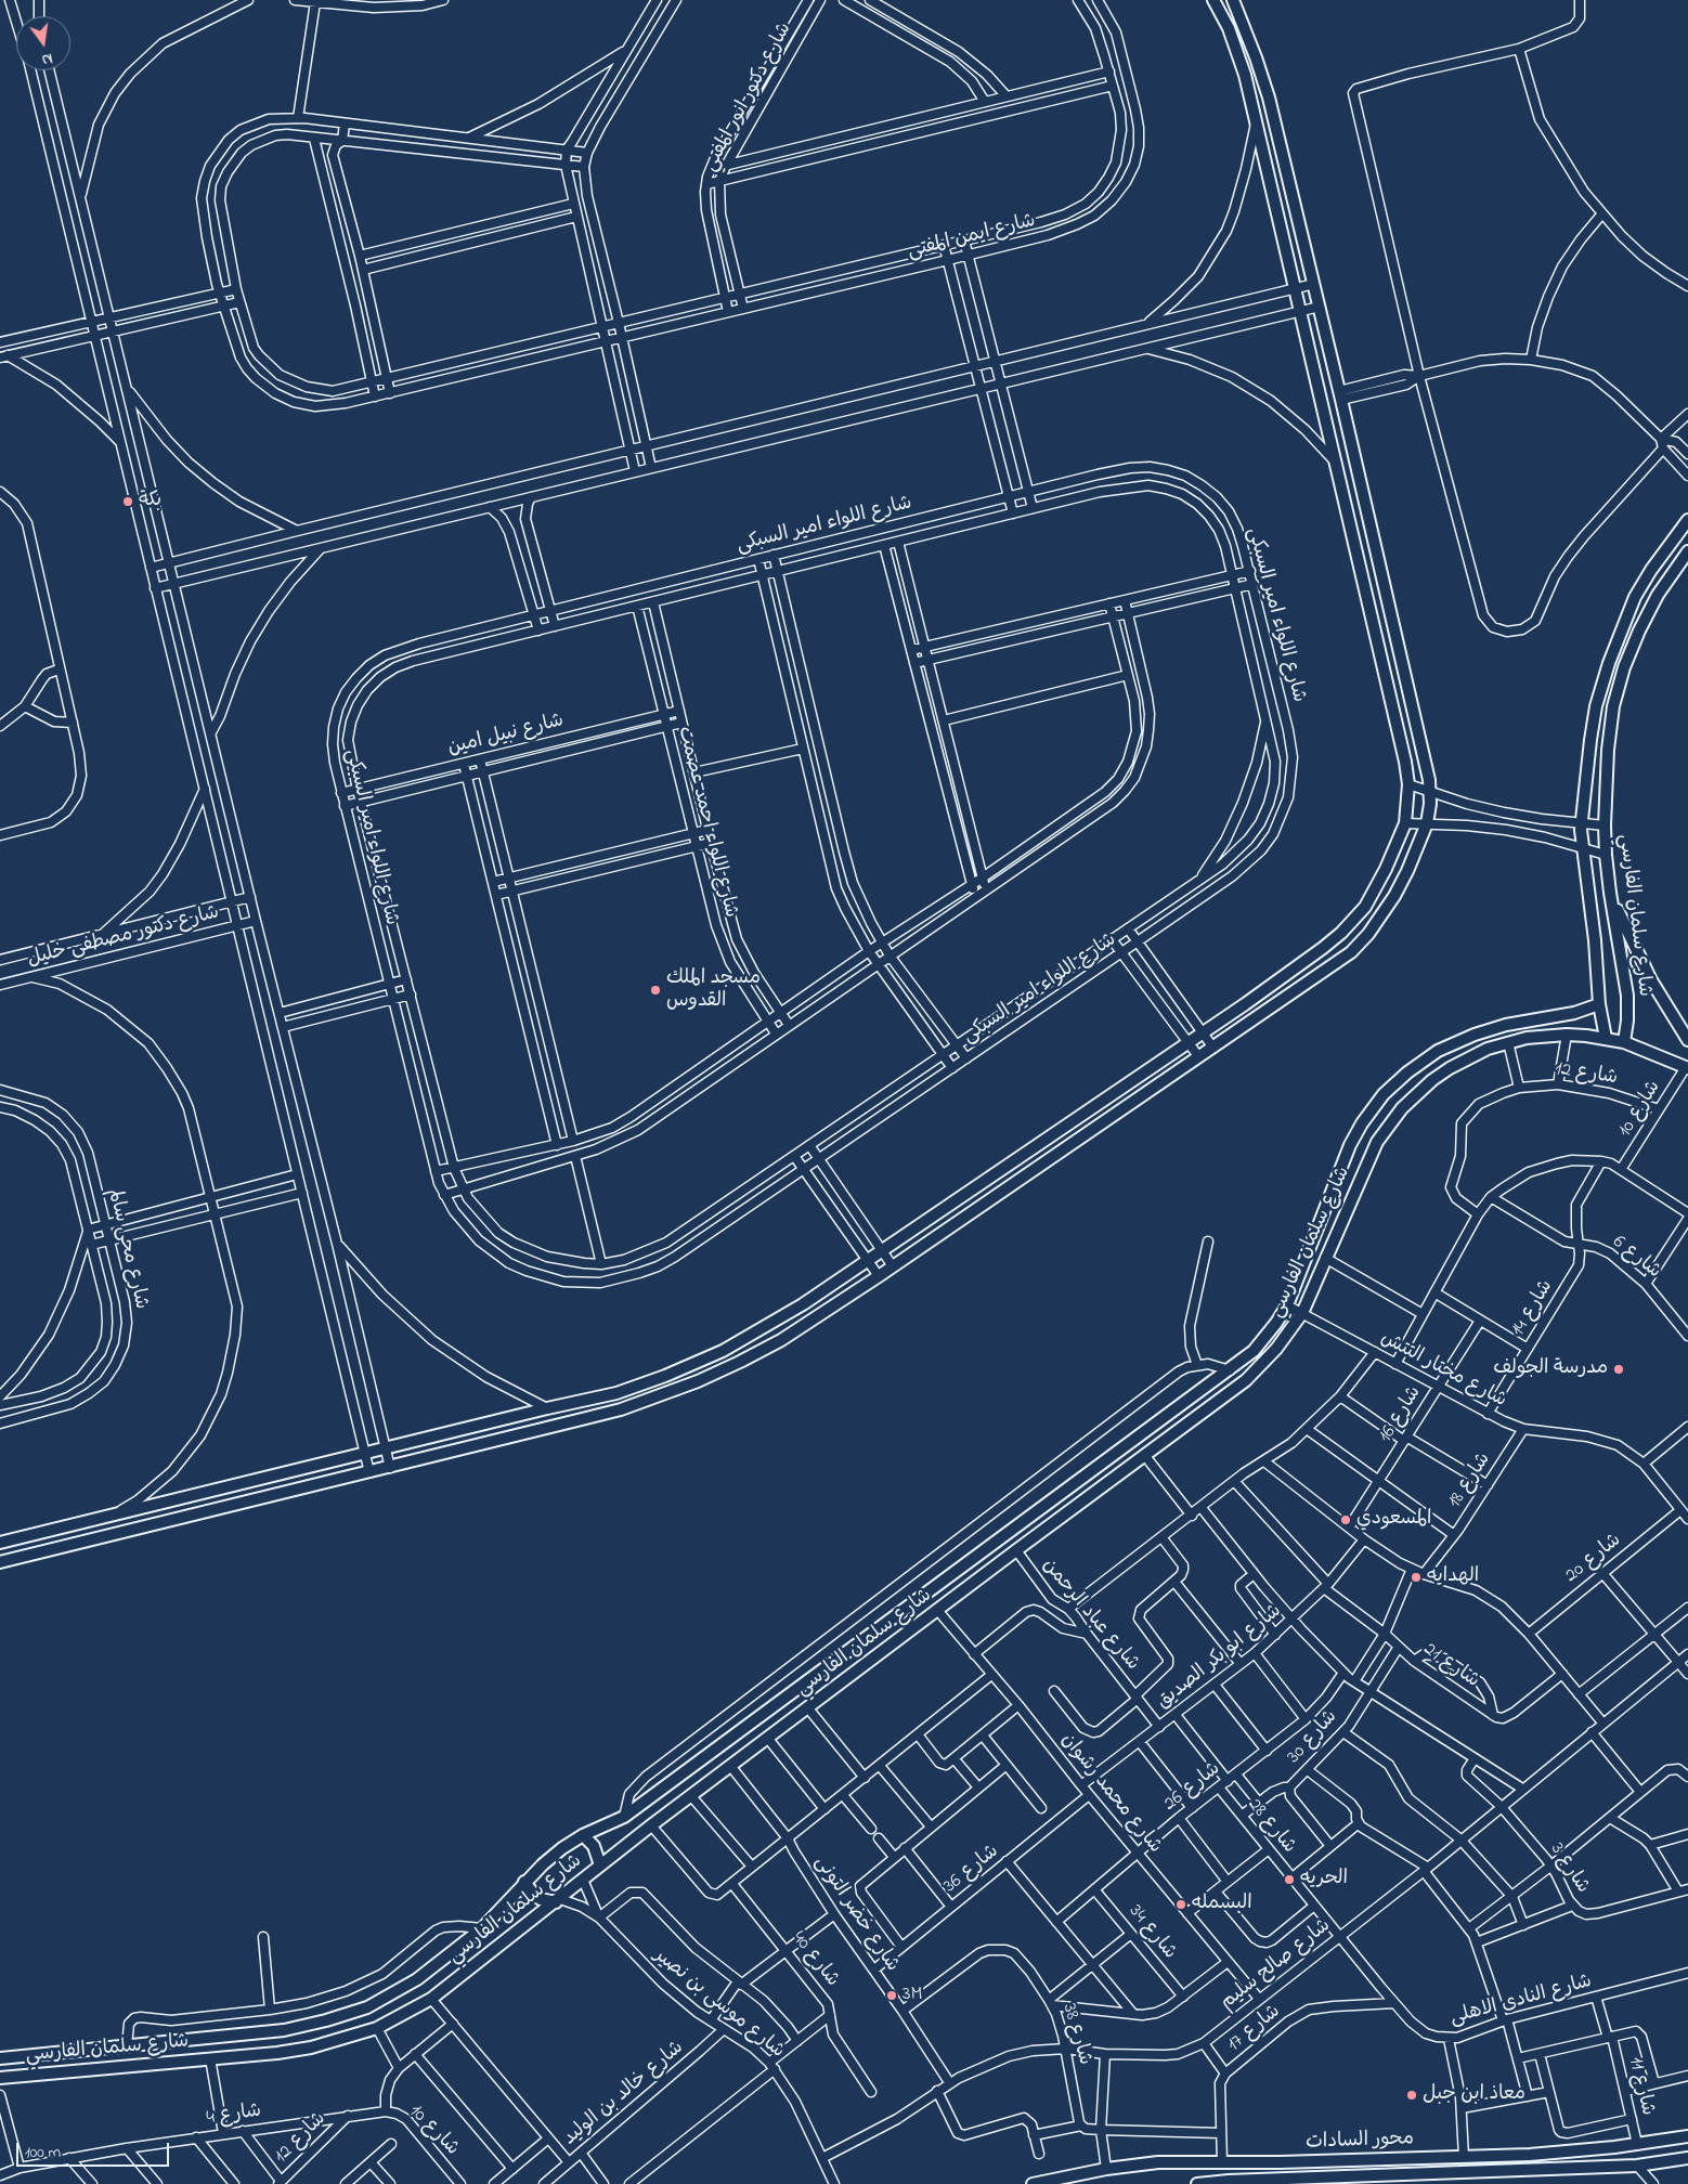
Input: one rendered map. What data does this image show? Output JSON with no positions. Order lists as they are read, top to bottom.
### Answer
{
  "streets": {
    "street": [
      "شارع دكتور انور المفتي",
      "شارع ايمن المفتى",
      "شارع اللواء امير السبكى",
      "شارع نبيل امين",
      "شارع اللواء احمد عصمت",
      "شارع سلمان الفارسي",
      "شارع دكتور مصطفى خليل",
      "شارع 12",
      "شارع 10",
      "شارع محى سالم",
      "شارع 6",
      "شارع 14",
      "شارع مختار التتش",
      "شارع 16",
      "شارع 18",
      "شارع 20",
      "شارع عباد الرحمن",
      "شارع ابو بكر الصديق",
      "شارع 21",
      "شارع 30",
      "شارع 26",
      "شارع محمد رشوان",
      "شارع 28",
      "شارع 3",
      "شارع 36",
      "شارع خضر التونى",
      "شارع 34",
      "شارع 40",
      "شارع صالح سليم",
      "شارع النادى الاهلى",
      "شارع موسى بن نصير",
      "شارع 17",
      "شارع 38",
      "شارع 11",
      "شارع خالد بن الوليد",
      "شارع 4",
      "محور السادات"
    ]
  },
  "crossings": [
    ["شارع دكتور انور المفتي", "شارع ايمن المفتى"],
    ["شارع اللواء امير السبكى", "شارع نبيل امين"],
    ["شارع اللواء امير السبكى", "شارع اللواء احمد عصمت"],
    ["شارع نبيل امين", "شارع اللواء احمد عصمت"],
    ["شارع سلمان الفارسي", "شارع 10"],
    ["شارع سلمان الفارسي", "شارع مختار التتش"],
    ["شارع سلمان الفارسي", "شارع عباد الرحمن"],
    ["شارع سلمان الفارسي", "شارع محمد رشوان"],
    ["شارع سلمان الفارسي", "شارع خضر التونى"],
    ["شارع سلمان الفارسي", "شارع موسى بن نصير"],
    ["شارع 12", "شارع 10"],
    ["شارع 12", "شارع 4"],
    ["شارع 10", "شارع 4"],
    ["شارع 6", "شارع 14"],
    ["شارع 14", "شارع مختار التتش"],
    ["شارع مختار التتش", "شارع 16"],
    ["شارع مختار التتش", "شارع 18"],
    ["شارع مختار التتش", "شارع 20"],
    ["شارع عباد الرحمن", "شارع ابو بكر الصديق"],
    ["شارع ابو بكر الصديق", "شارع 21"],
    ["شارع ابو بكر الصديق", "شارع محمد رشوان"],
    ["شارع 21", "شارع 30"],
    ["شارع 26", "شارع محمد رشوان"],
    ["شارع 26", "شارع 28"],
    ["شارع 26", "شارع 34"],
    ["شارع محمد رشوان", "شارع 36"],
    ["شارع محمد رشوان", "شارع صالح سليم"],
    ["شارع 28", "شارع صالح سليم"],
    ["شارع 28", "شارع النادى الاهلى"],
    ["شارع 3", "شارع صالح سليم"],
    ["شارع 36", "شارع خضر التونى"],
    ["شارع خضر التونى", "شارع صالح سليم"],
    ["شارع خضر التونى", "شارع 38"],
    ["شارع صالح سليم", "شارع النادى الاهلى"],
    ["شارع صالح سليم", "شارع موسى بن نصير"],
    ["شارع صالح سليم", "شارع 38"],
    ["شارع النادى الاهلى", "شارع 17"],
    ["شارع النادى الاهلى", "شارع 11"],
    ["شارع موسى بن نصير", "شارع خالد بن الوليد"],
    ["شارع 17", "محور السادات"],
    ["شارع 11", "محور السادات"]
  ],
  "places": [
    "بكة",
    "مسجد الملك القدوس",
    "مدرسة الجولف",
    "المسعودي",
    "الهدايه",
    "الحريه",
    "البسمله",
    "3M",
    "معاذ ابن جبل"
  ],
  "scale_bar": "100 m",
  "north": "bottom"
}
